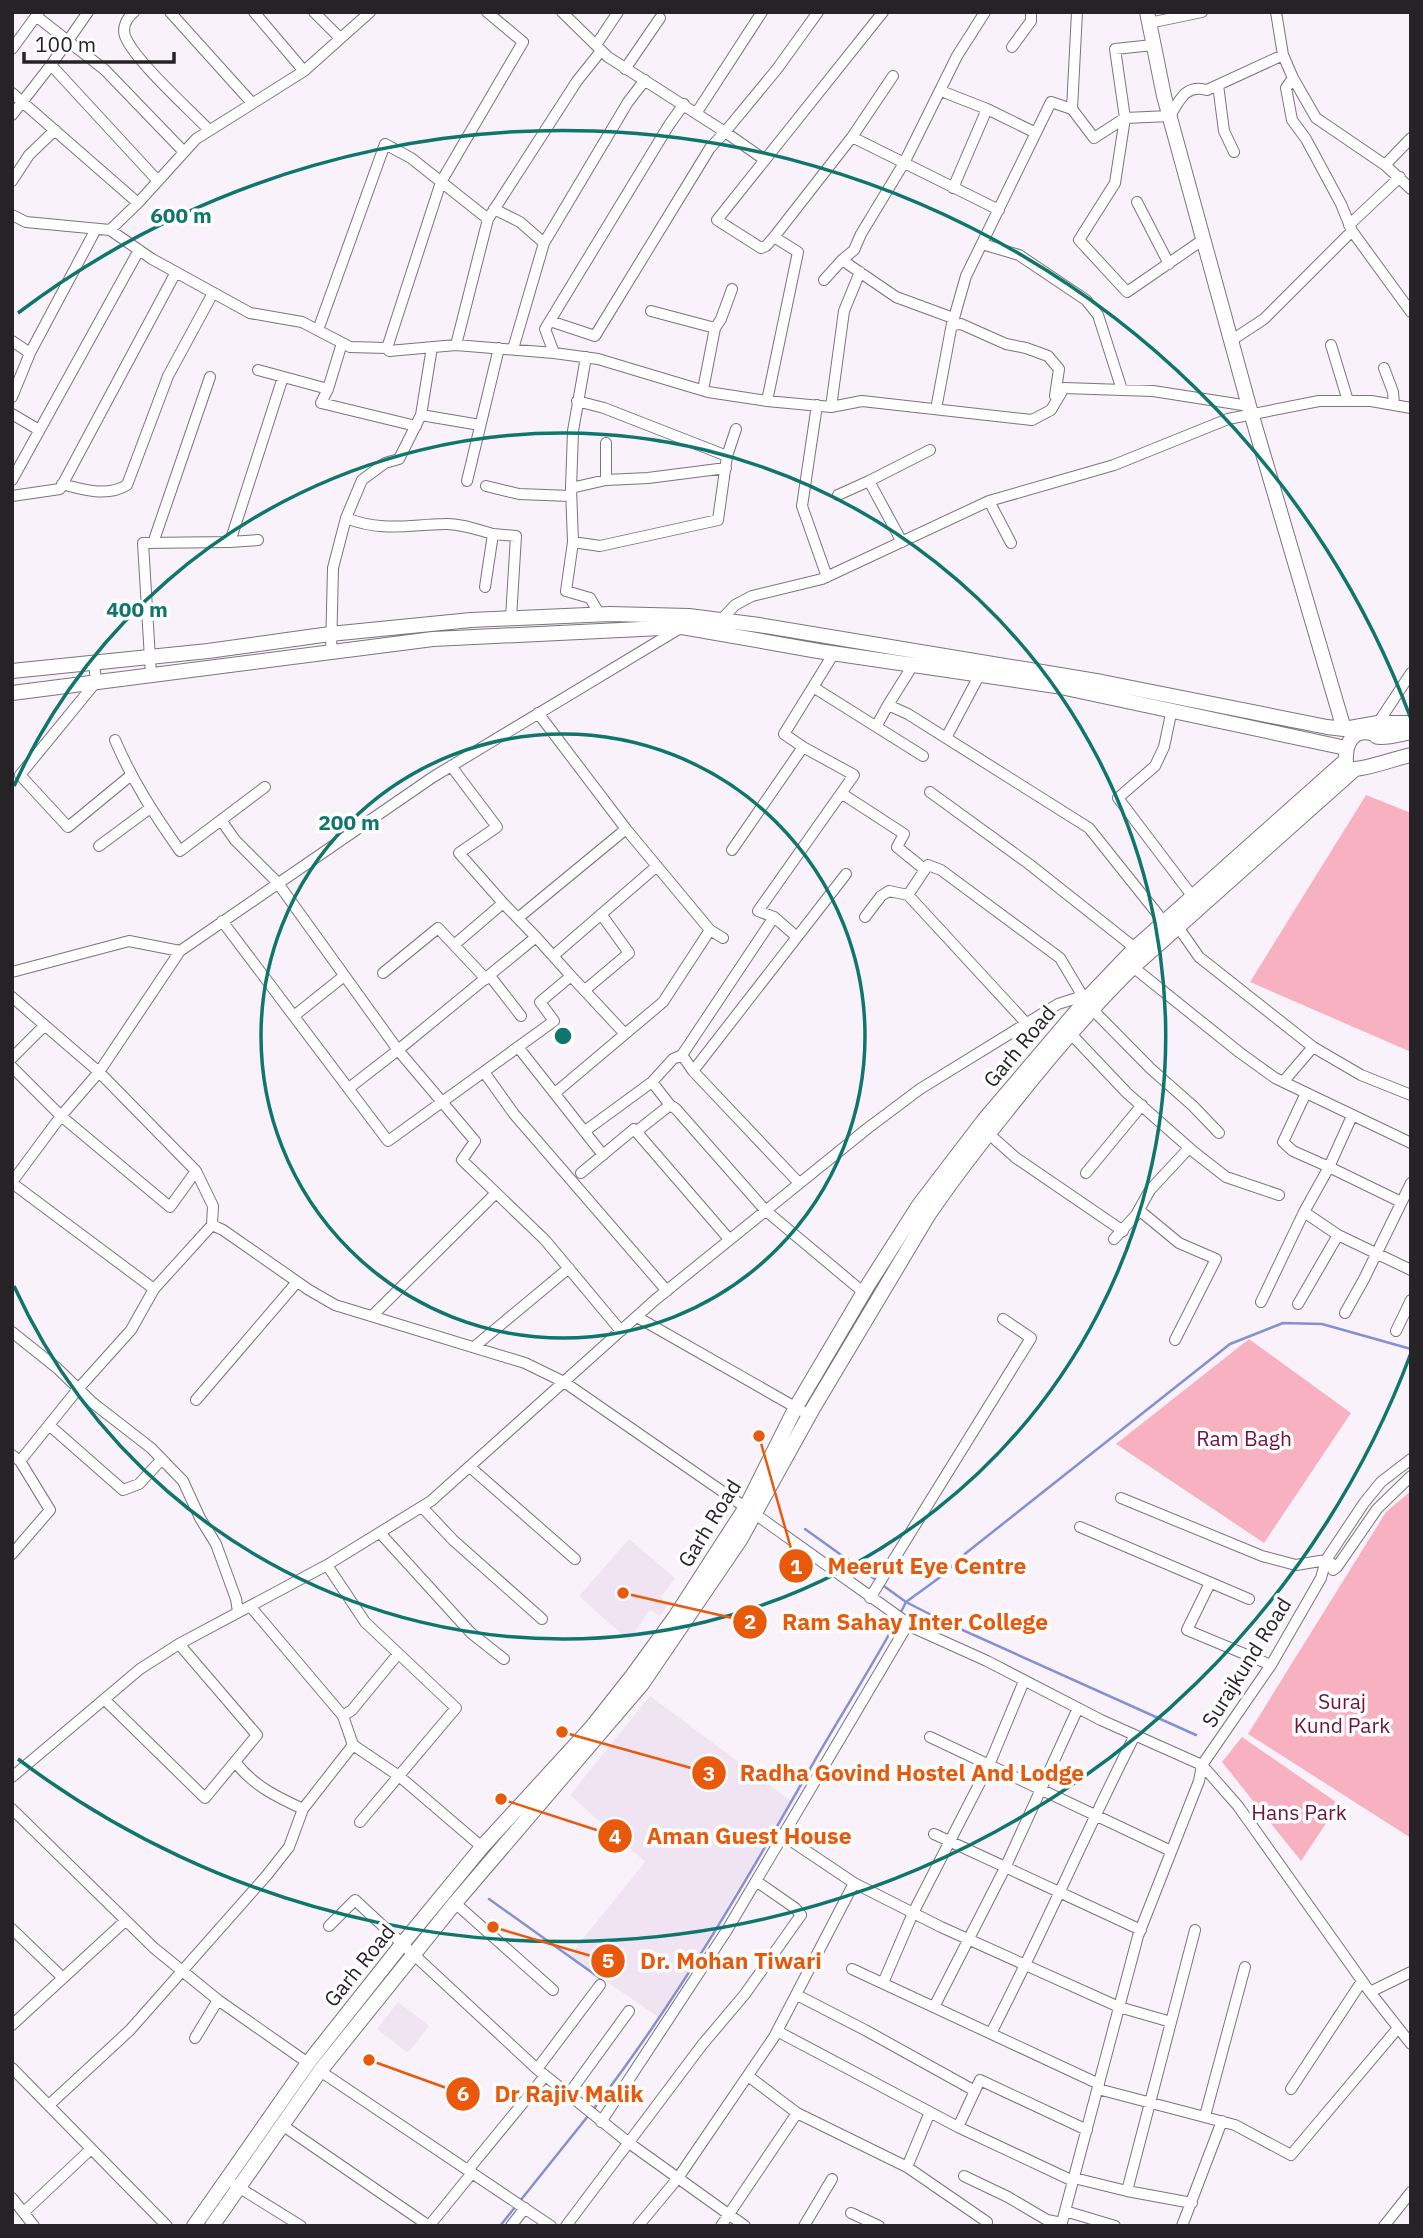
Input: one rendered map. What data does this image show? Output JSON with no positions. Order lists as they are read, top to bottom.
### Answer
{
  "streets": {
    "main road": ["Garh Road"],
    "street": ["Surajkund Road"]
  },
  "parks": ["Ram Bagh", "Suraj Kund Park", "Hans Park"],
  "places": [
    "Meerut Eye Centre",
    "Ram Sahay Inter College",
    "Radha Govind Hostel And Lodge",
    "Aman Guest House",
    "Dr. Mohan Tiwari",
    "Dr Rajiv Malik"
  ],
  "scale_bar": "100 m",
  "rings": ["600 m", "400 m", "200 m"]
}
